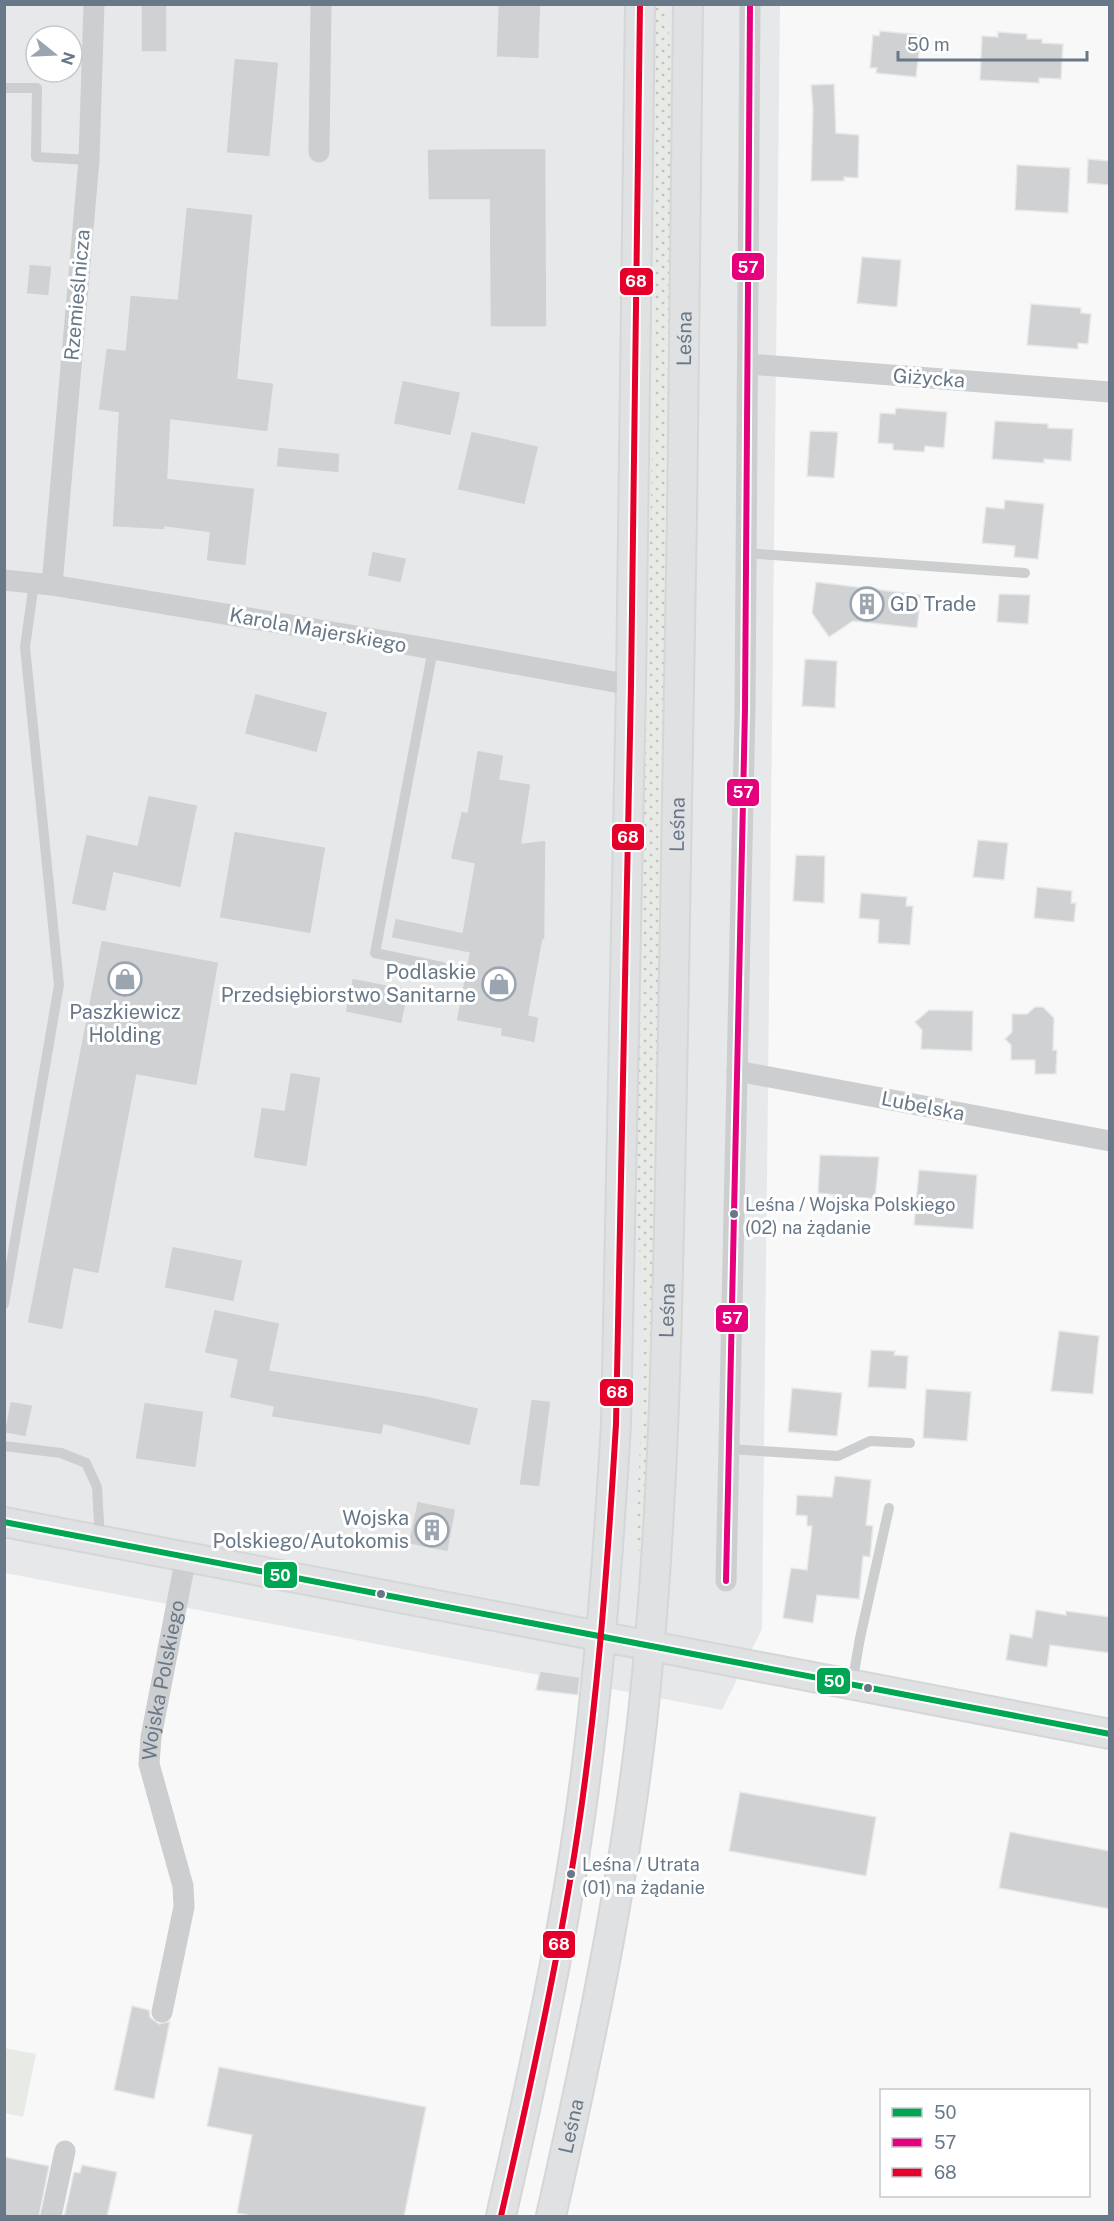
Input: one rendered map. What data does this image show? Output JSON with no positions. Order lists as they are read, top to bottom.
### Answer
{
  "streets": {
    "main road": ["Leśna"],
    "street": [
      "Rzemieślnicza",
      "Giżycka",
      "Karola Majerskiego",
      "Lubelska",
      "Wojska Polskiego"
    ]
  },
  "crossings": [
    ["Rzemieślnicza", "Karola Majerskiego"]
  ],
  "places": {
    "building": ["GD Trade", "Wojska Polskiego/Autokomis"],
    "shop": ["Paszkiewicz Holding", "Podlaskie Przedsiębiorstwo Sanitarne"],
    "other": ["Leśna / Wojska Polskiego (02) na żądanie", "Leśna / Utrata (01) na żądanie"]
  },
  "lines": ["transit line 57", "transit line 68", "transit line 50"],
  "legend": ["50", "57", "68"],
  "scale_bar": "50 m",
  "north": "right"
}
